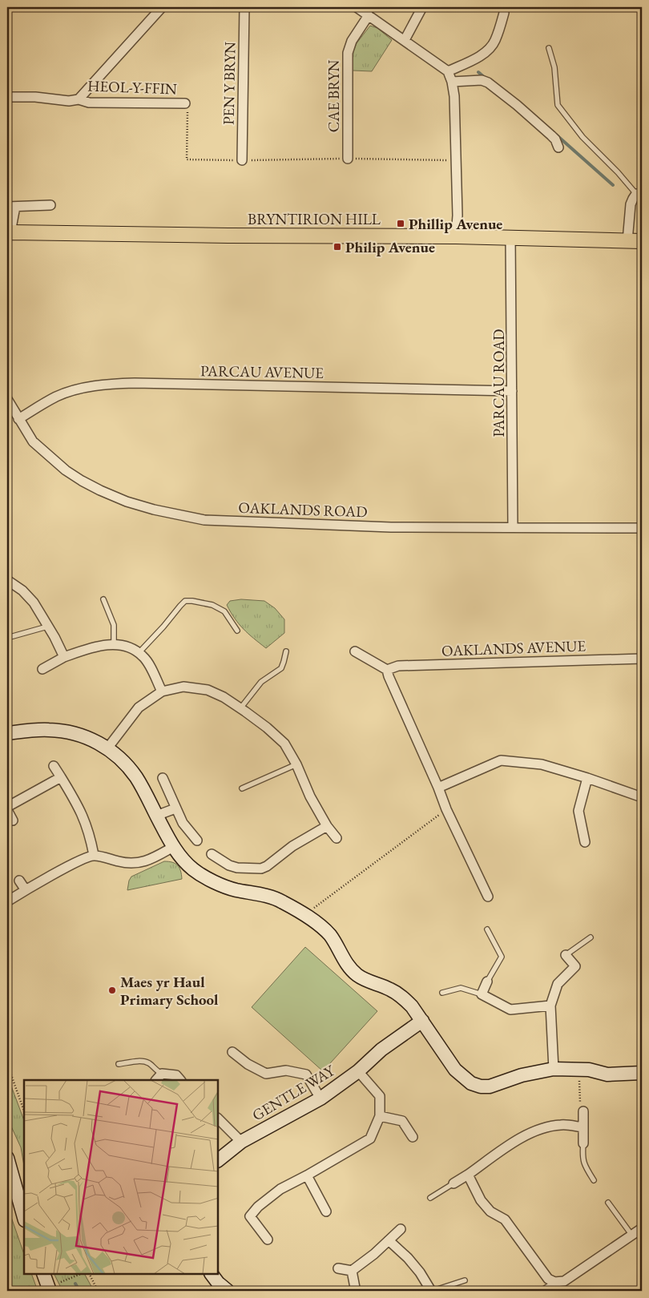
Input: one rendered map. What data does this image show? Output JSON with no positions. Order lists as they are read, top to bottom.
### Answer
{
  "streets": {
    "main road": ["BRYNTIRION HILL"],
    "street": [
      "PEN Y BRYN",
      "HEOL-Y-FFIN",
      "CAE BRYN",
      "PARCAU AVENUE",
      "PARCAU ROAD",
      "OAKLANDS ROAD",
      "OAKLANDS AVENUE",
      "GENTLE WAY"
    ]
  },
  "crossings": [
    ["BRYNTIRION HILL", "PARCAU ROAD"],
    ["PARCAU AVENUE", "PARCAU ROAD"],
    ["PARCAU AVENUE", "OAKLANDS ROAD"],
    ["PARCAU ROAD", "OAKLANDS ROAD"]
  ],
  "places": {
    "transit": ["Phillip Avenue", "Philip Avenue"],
    "other": ["Maes yr Haul Primary School"]
  }
}
